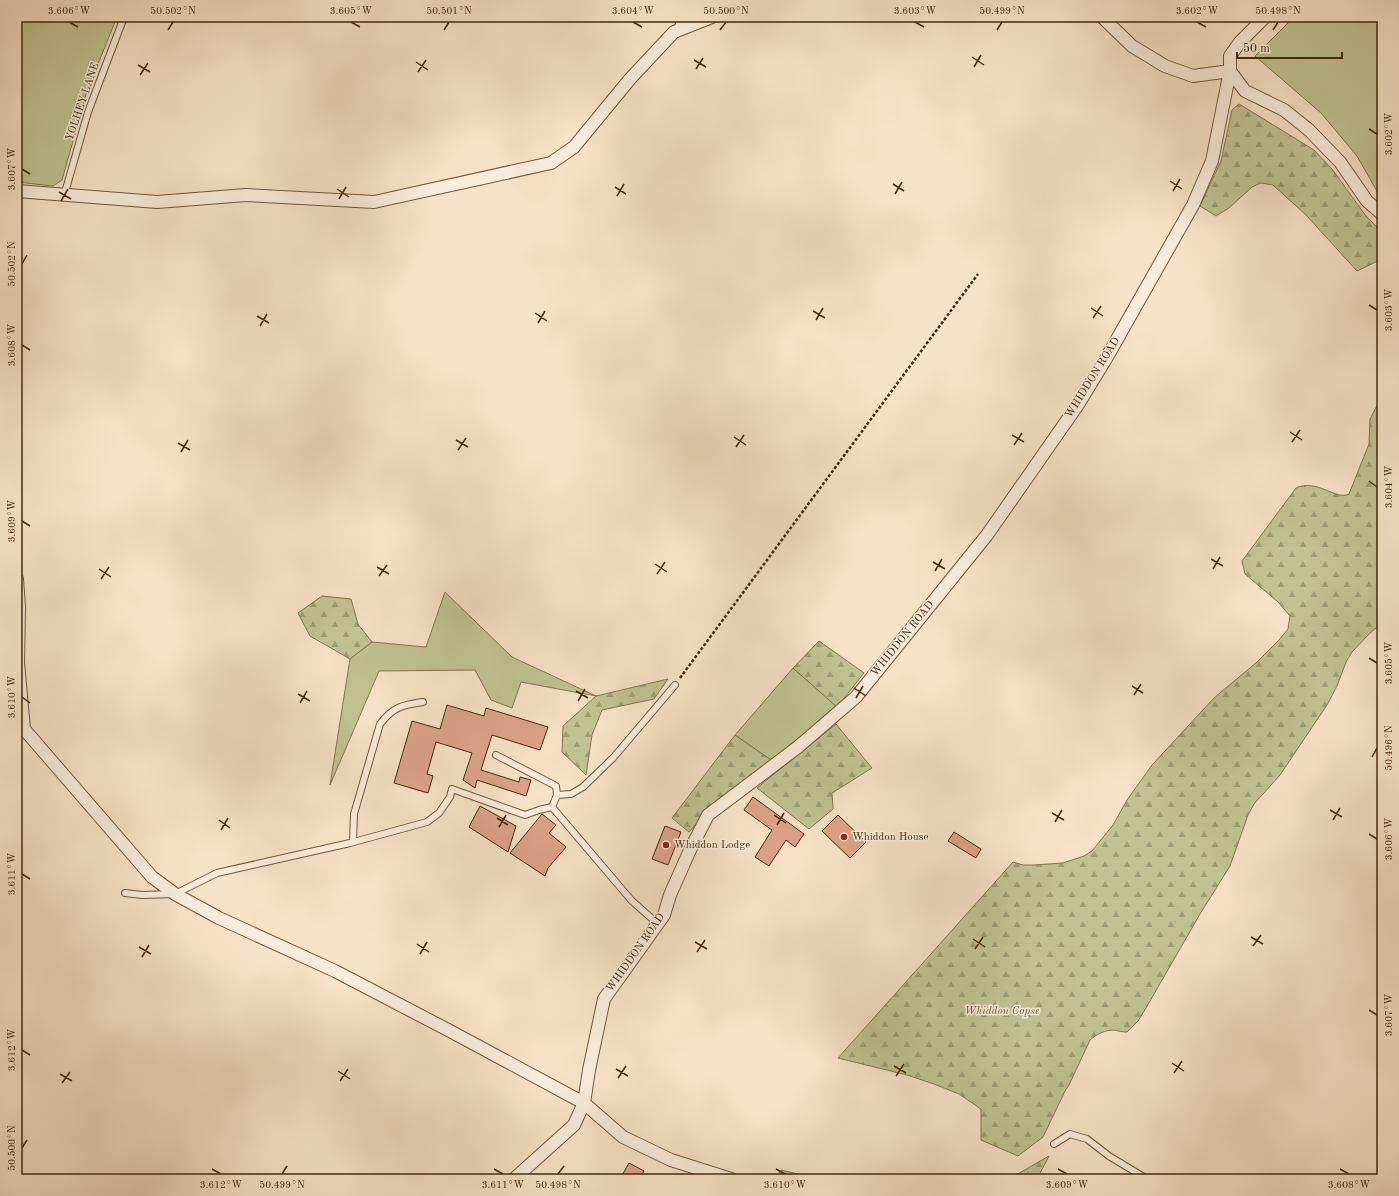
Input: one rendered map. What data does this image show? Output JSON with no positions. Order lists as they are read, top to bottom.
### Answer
{
  "streets": {
    "street": ["WHIDDON ROAD"],
    "lane": ["YOLHEY LANE"]
  },
  "parks": ["Whiddon Copse"],
  "places": ["Whiddon House", "Whiddon Lodge"],
  "scale_bar": "50 m",
  "coordinates": [
    "3.606°W",
    "50.502°N",
    "3.605°W",
    "50.501°N",
    "3.604°W",
    "50.500°N",
    "3.603°W",
    "50.499°N",
    "3.602°W",
    "50.498°N",
    "3.607°W",
    "3.608°W",
    "3.609°W",
    "3.610°W",
    "50.496°N",
    "3.611°W",
    "3.612°W"
  ]
}
